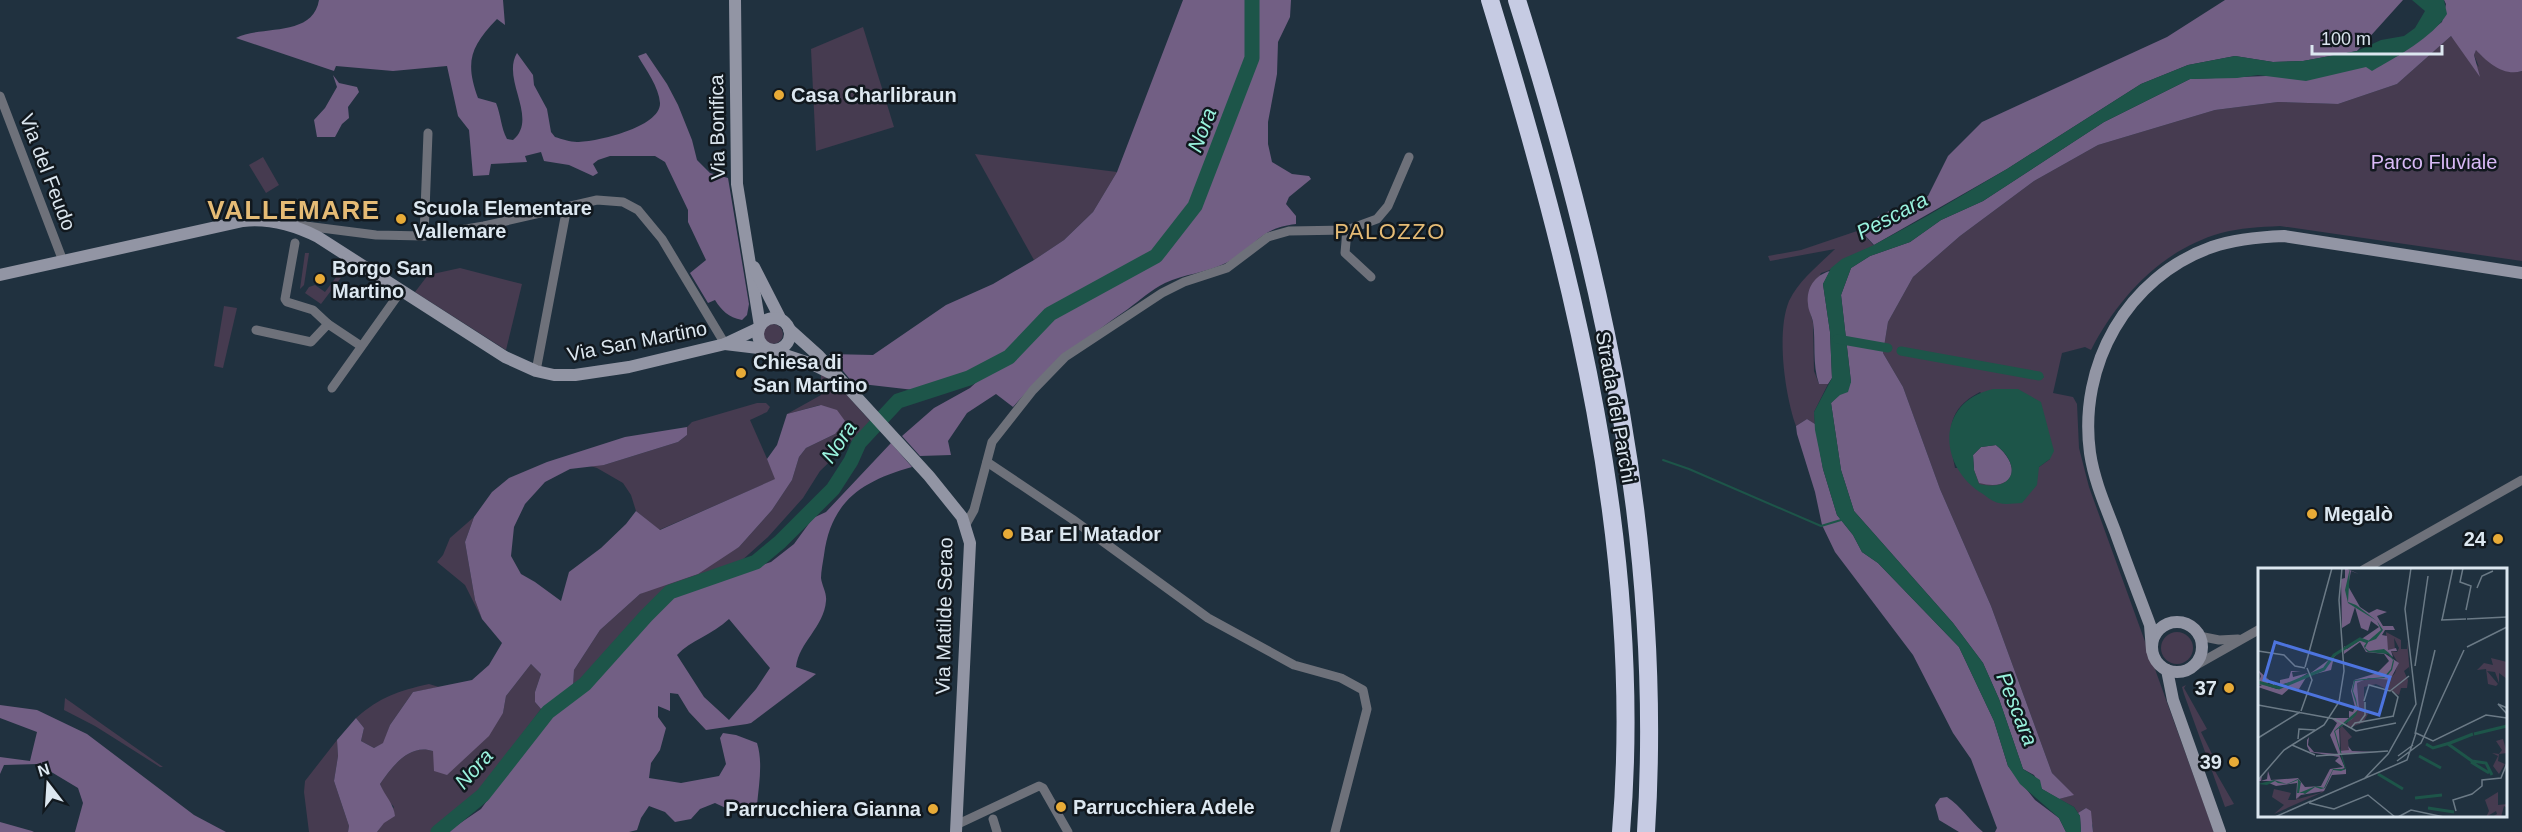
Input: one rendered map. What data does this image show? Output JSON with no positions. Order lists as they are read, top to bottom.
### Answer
{
  "streets": {
    "highway": ["Strada dei Parchi"],
    "street": [
      "Via Bonifica",
      "Via del Feudo",
      "Via San Martino",
      "Via Matilde Serao"
    ]
  },
  "crossings": [
    ["Via Bonifica", "Via San Martino"],
    ["Via Bonifica", "Via Matilde Serao"],
    ["Via del Feudo", "Via San Martino"],
    ["Via San Martino", "Via Matilde Serao"]
  ],
  "districts": ["VALLEMARE", "PALOZZO"],
  "water": ["Nora", "Pescara"],
  "parks": ["Parco Fluviale"],
  "places": [
    "Casa Charlibraun",
    "Scuola Elementare Vallemare",
    "Borgo San Martino",
    "Chiesa di San Martino",
    "Megalò",
    "Bar El Matador",
    "24",
    "37",
    "39",
    "Parrucchiera Adele",
    "Parrucchiera Gianna"
  ],
  "scale_bar": "100 m",
  "north": "top"
}
